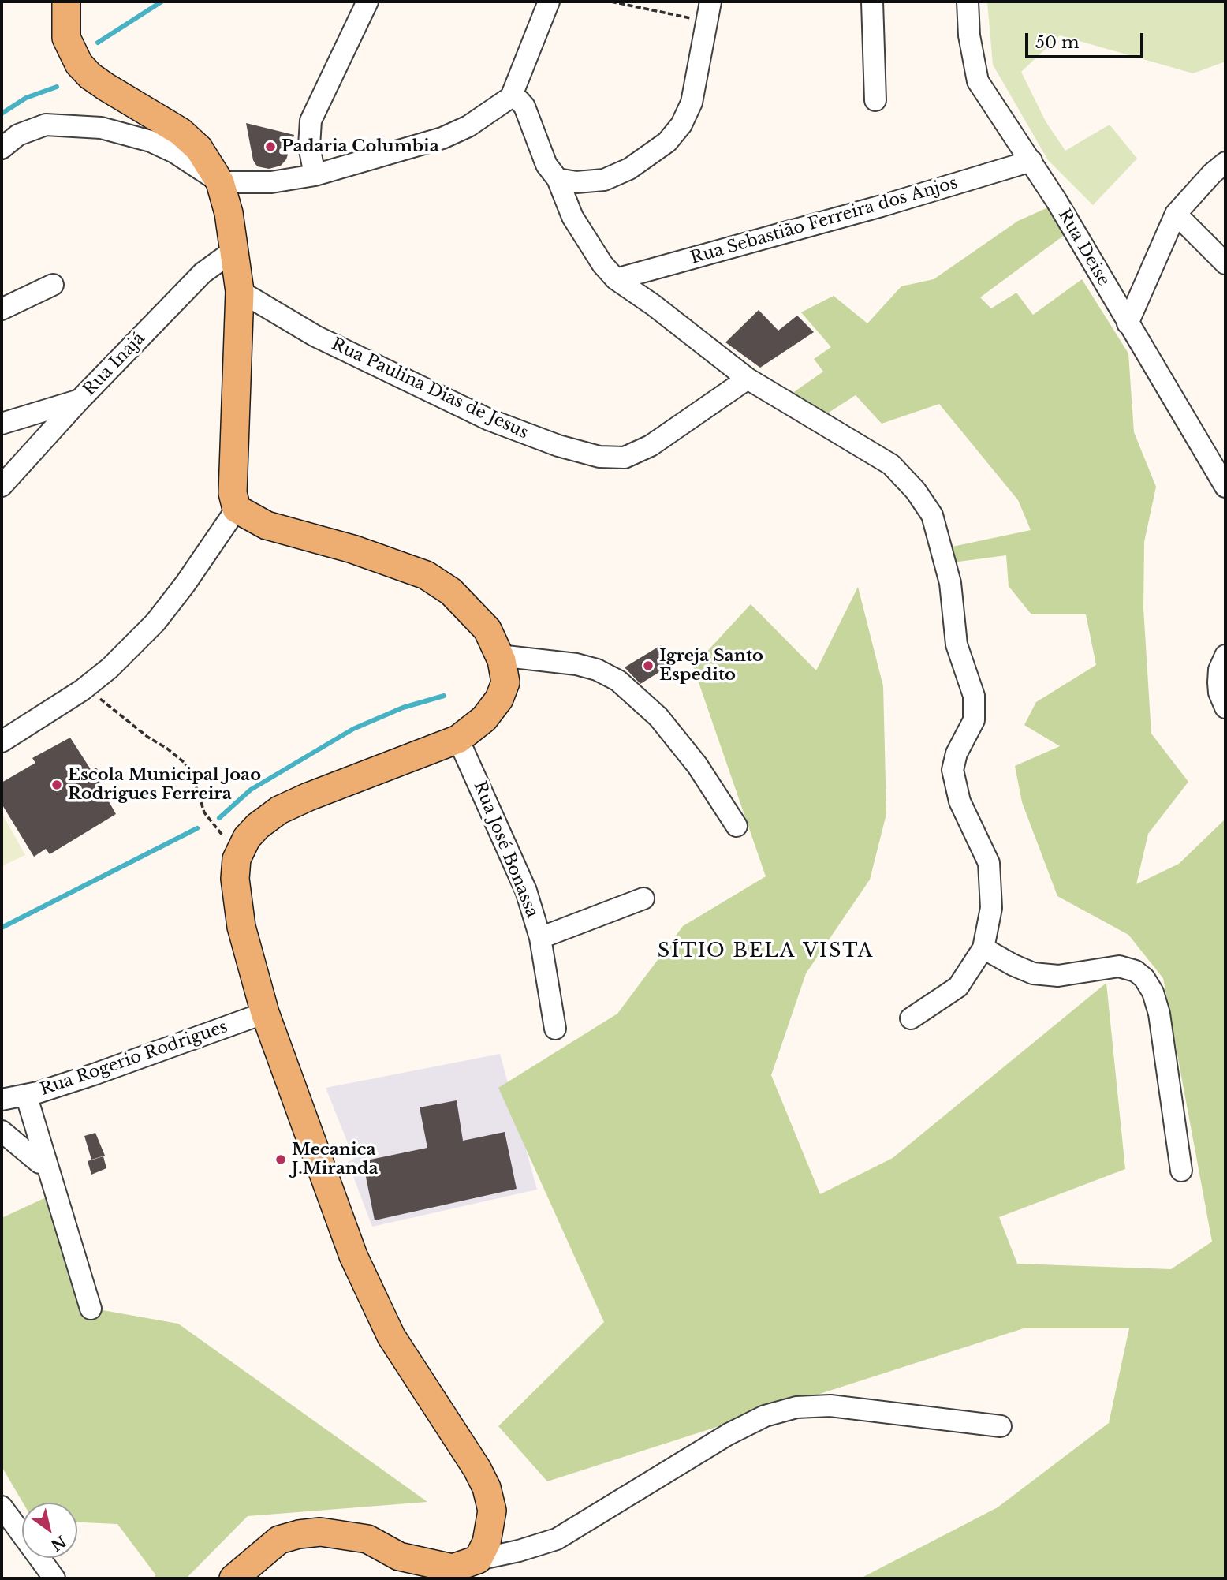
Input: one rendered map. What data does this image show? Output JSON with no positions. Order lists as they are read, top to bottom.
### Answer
{
  "streets": {
    "street": [
      "Rua Sebastião Ferreira dos Anjos",
      "Rua Deise",
      "Rua Inajá",
      "Rua Paulina Dias de Jesus",
      "Rua José Bonassa",
      "Rua Rogerio Rodrigues"
    ]
  },
  "crossings": [
    ["Rua Sebastião Ferreira dos Anjos", "Rua Deise"]
  ],
  "districts": ["SÍTIO BELA VISTA"],
  "places": [
    "Padaria Columbia",
    "Igreja Santo Espedito",
    "Escola Municipal Joao Rodrigues Ferreira",
    "Mecanica J.Miranda"
  ],
  "scale_bar": "50 m",
  "north": "bottom right"
}
